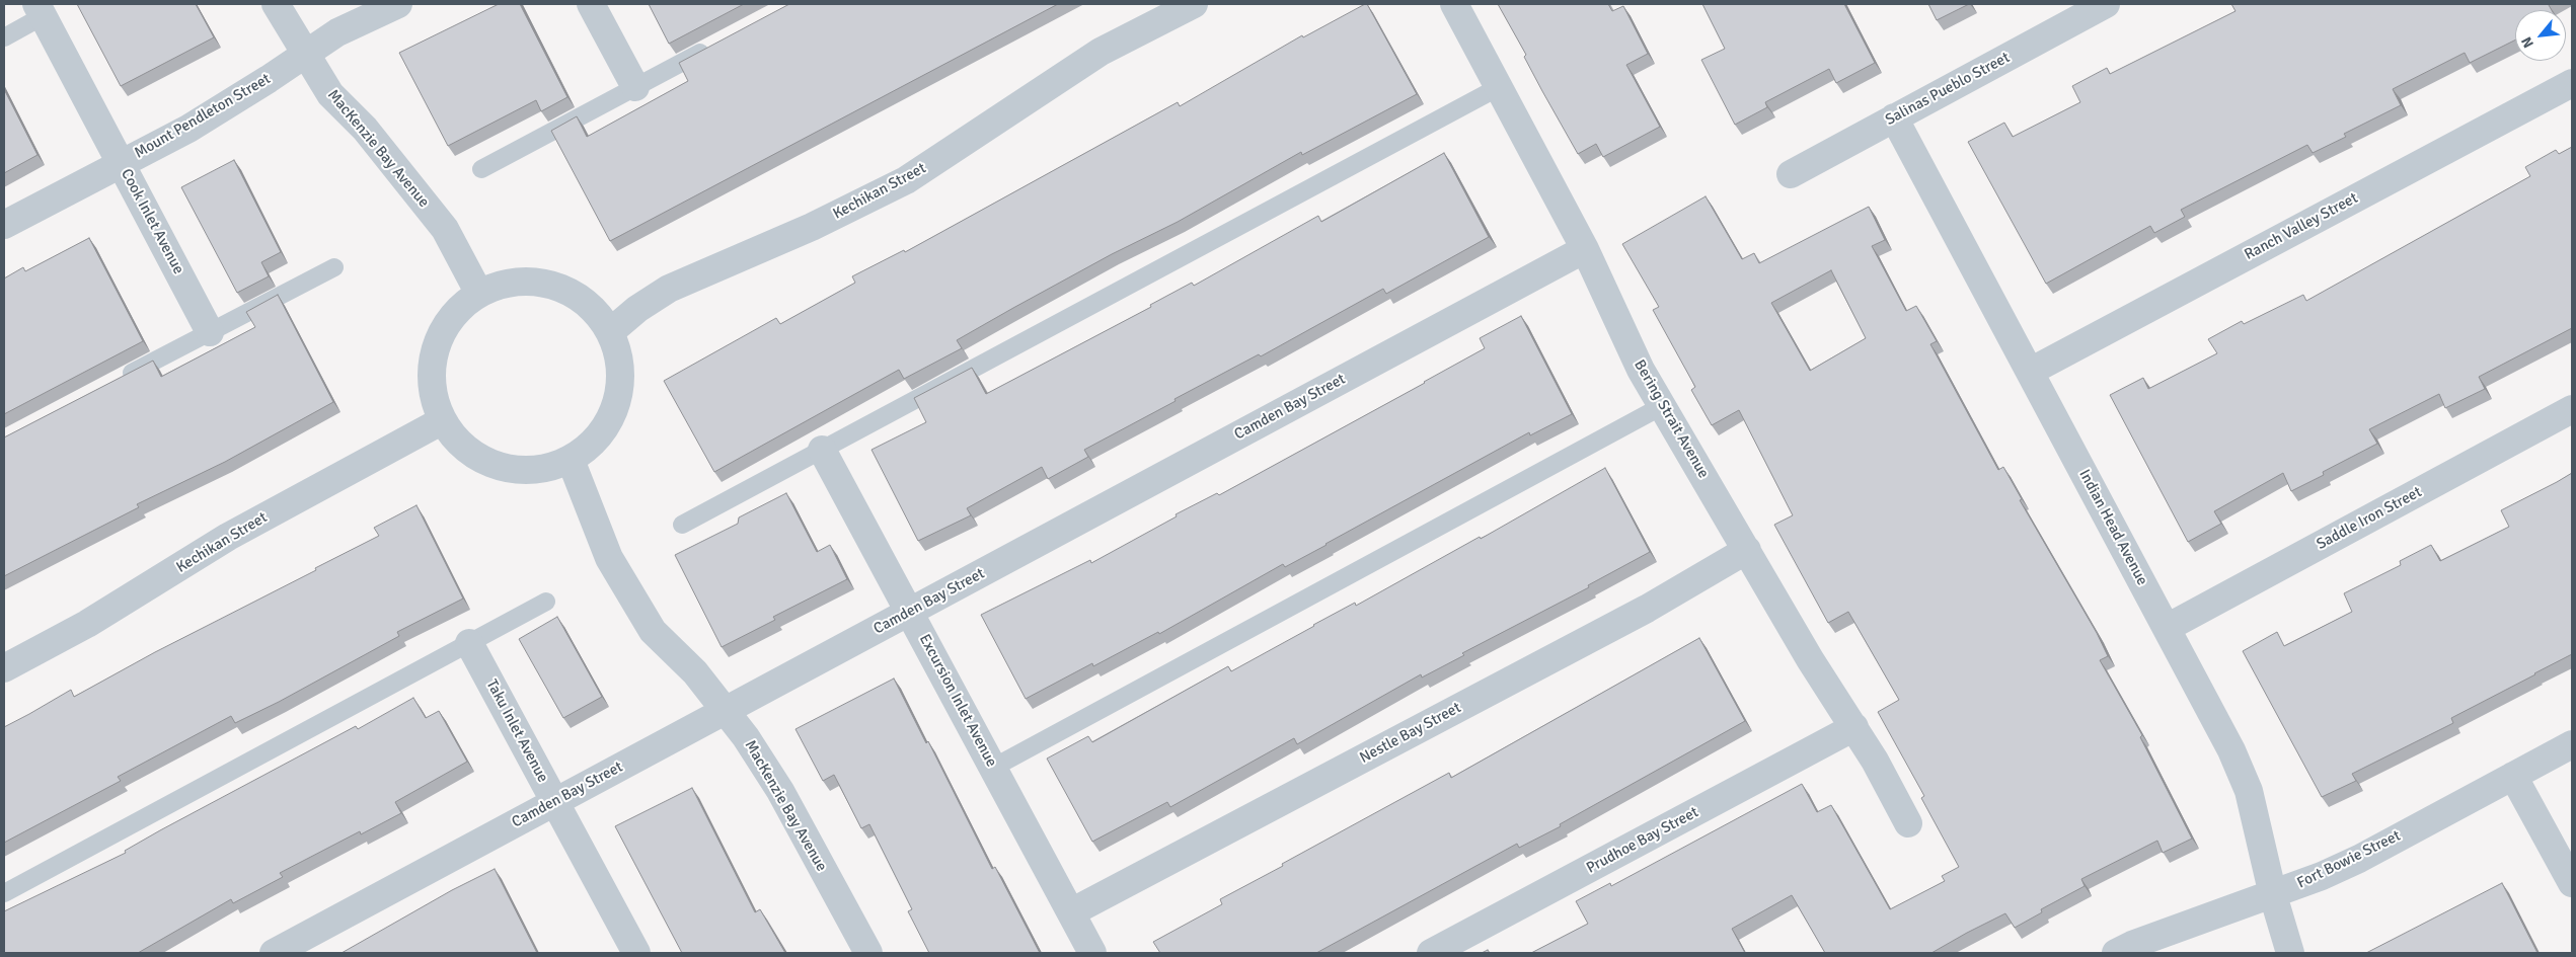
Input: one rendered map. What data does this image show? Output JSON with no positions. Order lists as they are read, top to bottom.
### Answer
{
  "streets": {
    "street": [
      "Salinas Pueblo Street",
      "Mount Pendleton Street",
      "MacKenzie Bay Avenue",
      "Kechikan Street",
      "Cook Inlet Avenue",
      "Ranch Valley Street",
      "Camden Bay Street",
      "Bering Strait Avenue",
      "Saddle Iron Street",
      "Indian Head Avenue",
      "Excursion Inlet Avenue",
      "Taku Inlet Avenue",
      "Nestle Bay Street",
      "Prudhoe Bay Street",
      "Fort Bowie Street"
    ]
  },
  "crossings": [
    ["Salinas Pueblo Street", "Indian Head Avenue"],
    ["Mount Pendleton Street", "MacKenzie Bay Avenue"],
    ["Mount Pendleton Street", "Cook Inlet Avenue"],
    ["MacKenzie Bay Avenue", "Camden Bay Street"],
    ["Ranch Valley Street", "Indian Head Avenue"],
    ["Camden Bay Street", "Bering Strait Avenue"],
    ["Camden Bay Street", "Excursion Inlet Avenue"],
    ["Camden Bay Street", "Taku Inlet Avenue"],
    ["Bering Strait Avenue", "Nestle Bay Street"],
    ["Bering Strait Avenue", "Prudhoe Bay Street"],
    ["Saddle Iron Street", "Indian Head Avenue"],
    ["Indian Head Avenue", "Fort Bowie Street"],
    ["Excursion Inlet Avenue", "Nestle Bay Street"]
  ],
  "north": "bottom left"
}
